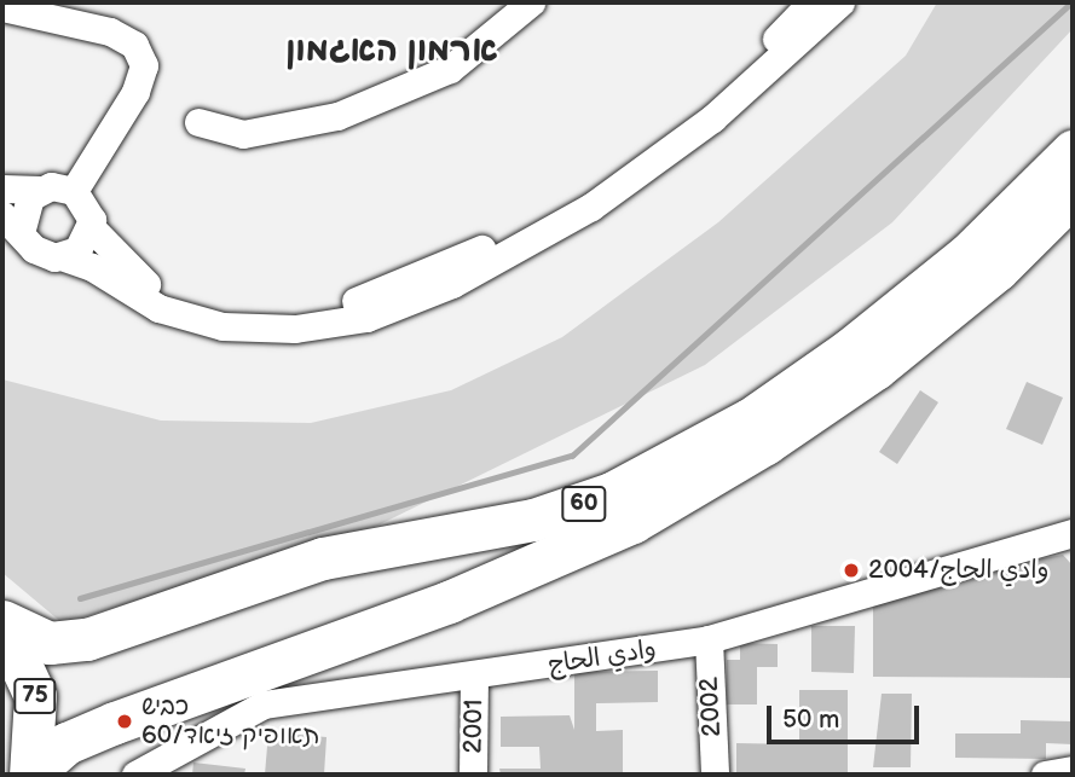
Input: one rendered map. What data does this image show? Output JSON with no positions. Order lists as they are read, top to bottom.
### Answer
{
  "streets": {
    "highway": ["60", "75"],
    "street": ["وادي الحاج", "2002", "2001"]
  },
  "crossings": [
    ["60", "75"],
    ["وادي الحاج", "2002"],
    ["وادي الحاج", "2001"]
  ],
  "districts": ["ארמון האגמון"],
  "places": ["وادي الحاج/2004", "כביש 60/תאופיק זיאד"],
  "scale_bar": "50 m"
}
